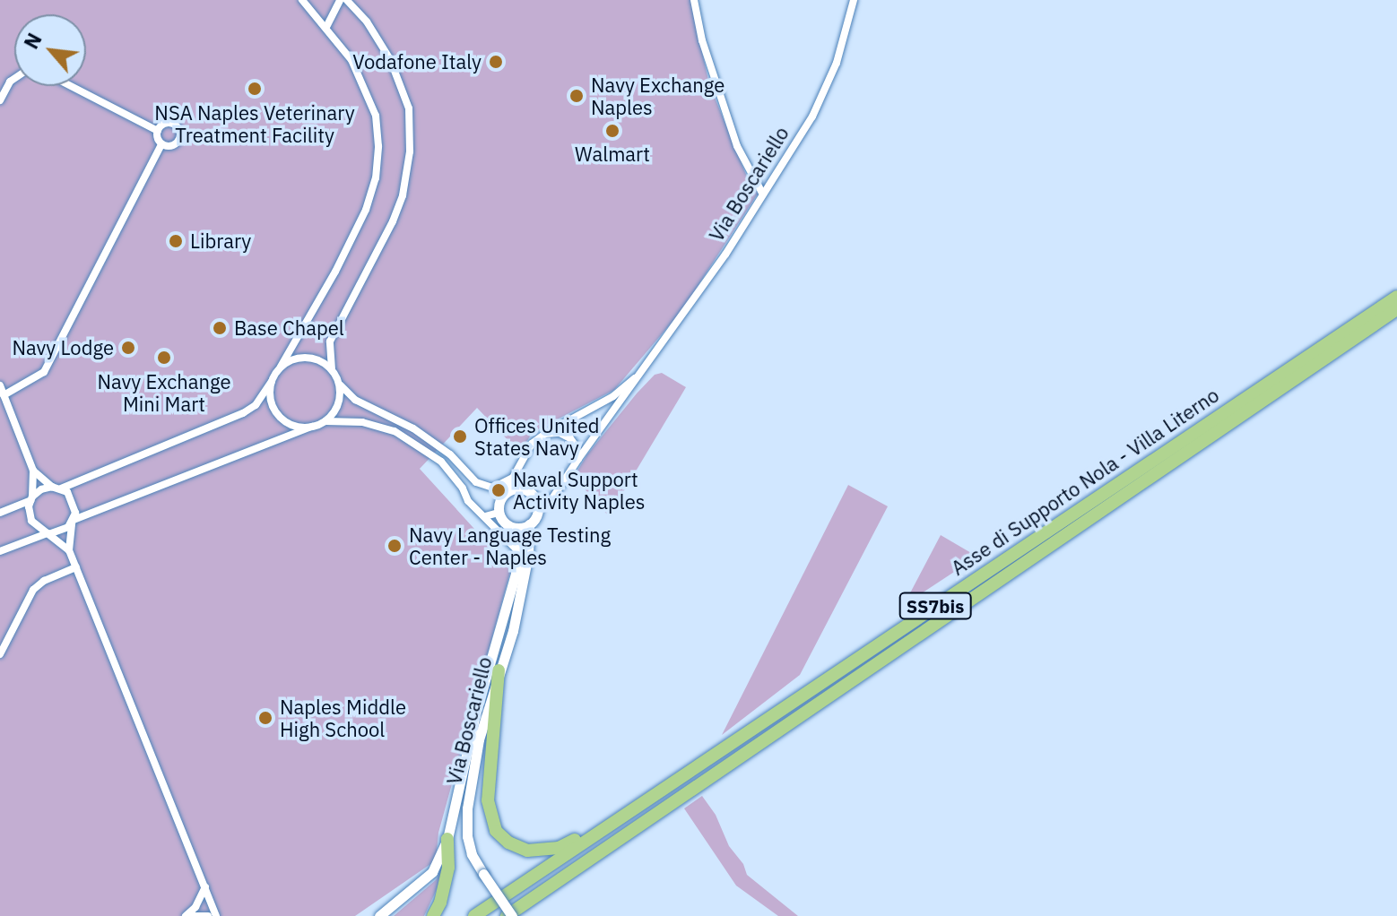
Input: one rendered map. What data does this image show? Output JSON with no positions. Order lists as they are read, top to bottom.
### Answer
{
  "streets": {
    "highway": ["Asse di Supporto Nola - Villa Literno", "SS7bis"],
    "street": ["Via Boscariello"]
  },
  "crossings": [
    ["Via Boscariello", "Asse di Supporto Nola - Villa Literno"]
  ],
  "places": [
    "Vodafone Italy",
    "NSA Naples Veterinary Treatment Facility",
    "Navy Exchange Naples",
    "Walmart",
    "Library",
    "Base Chapel",
    "Navy Lodge",
    "Navy Exchange Mini Mart",
    "Offices United States Navy",
    "Naval Support Activity Naples",
    "Navy Language Testing Center - Naples",
    "Naples Middle High School"
  ],
  "north": "top left"
}
